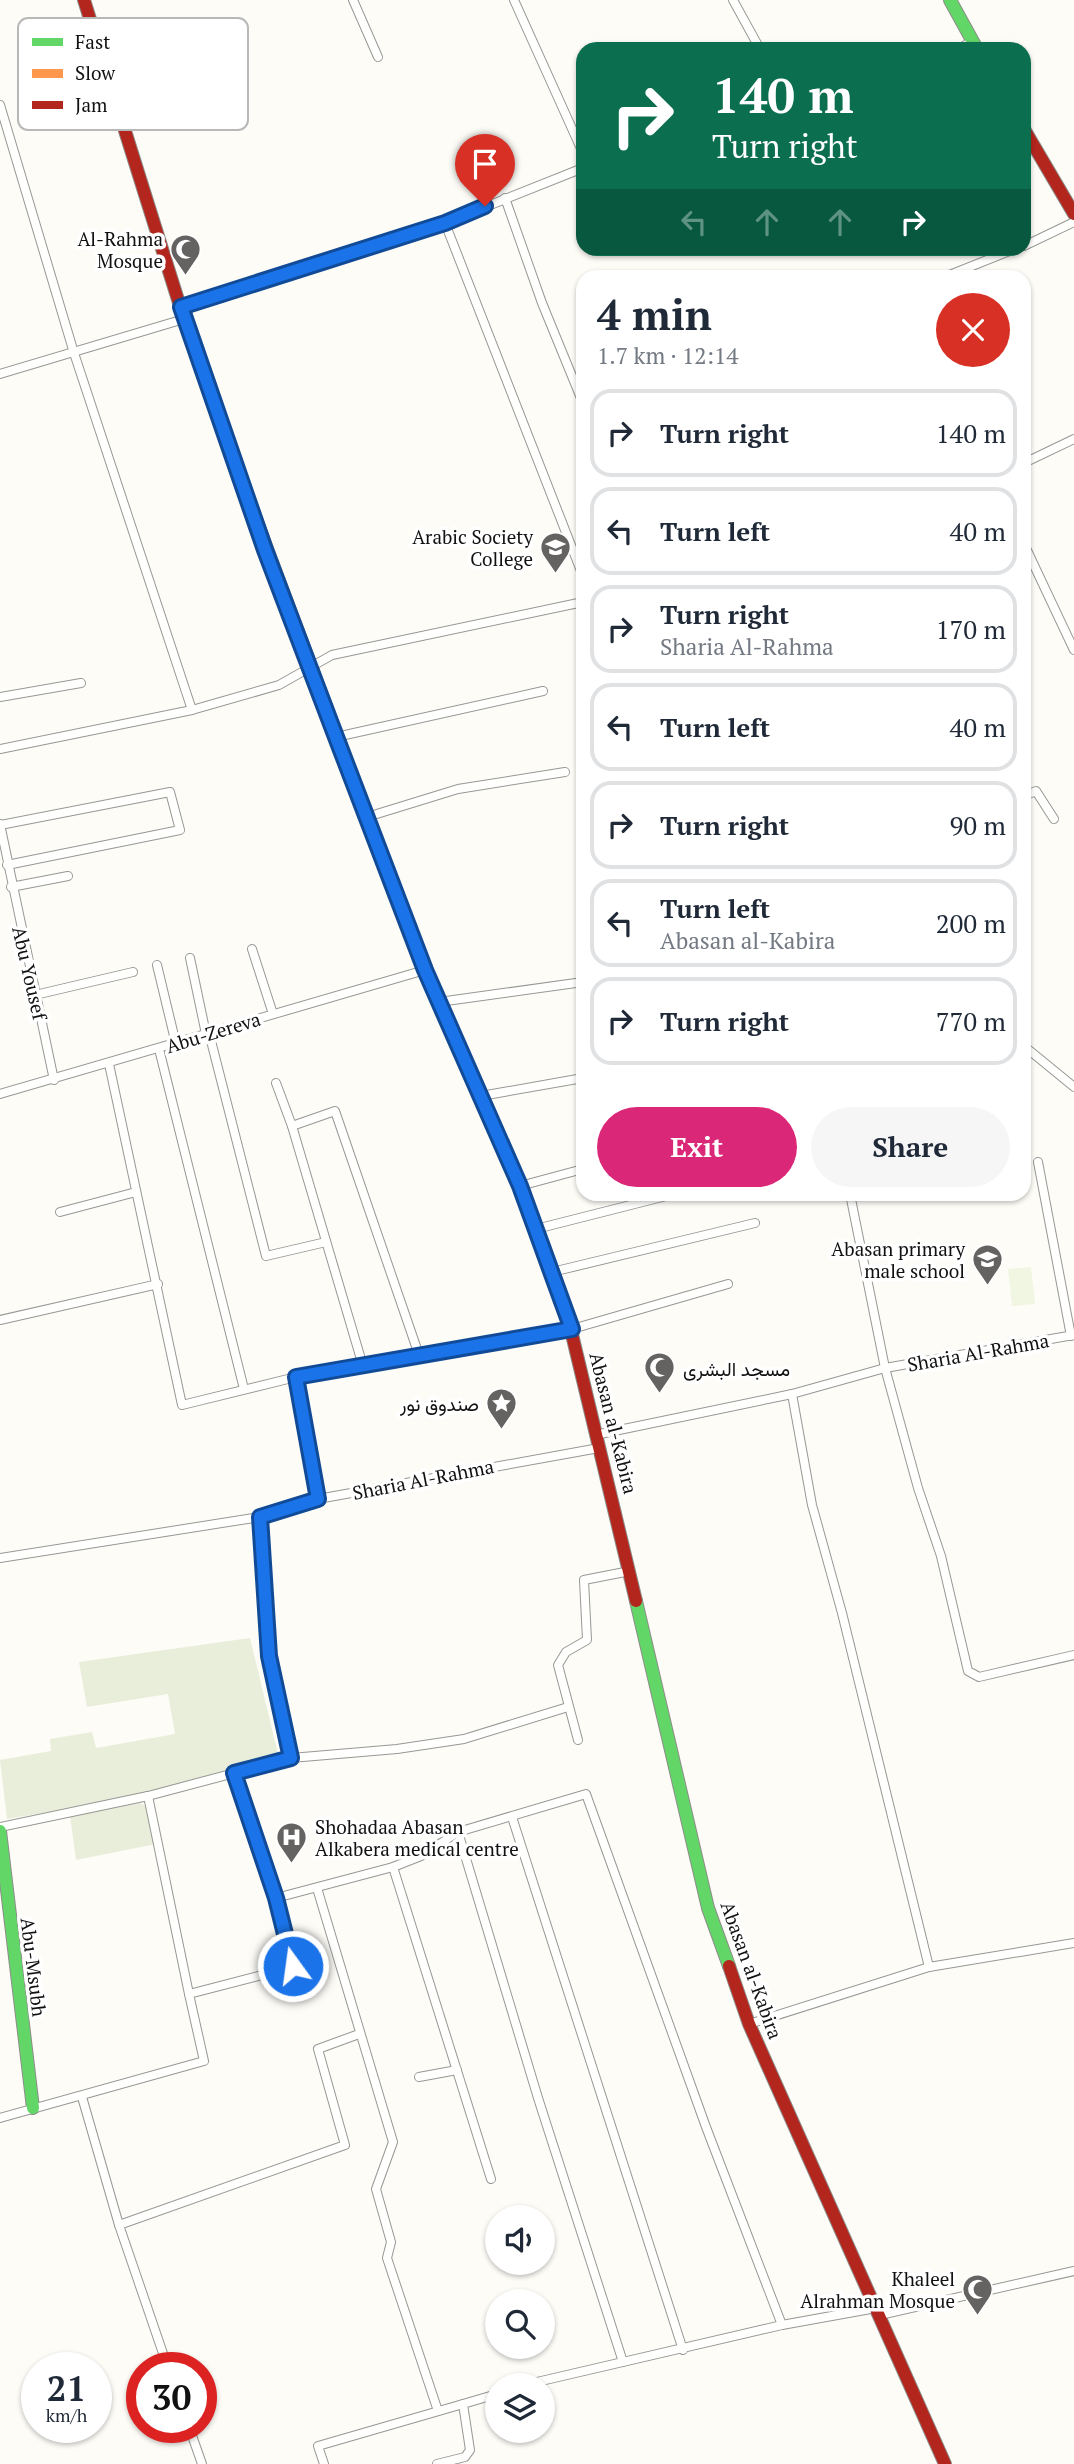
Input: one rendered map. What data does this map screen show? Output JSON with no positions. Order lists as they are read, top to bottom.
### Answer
{
  "streets": {
    "main road": ["Abasan al-Kabira", "Abu-Msubh"],
    "street": ["Abu Yousef", "Abu-Zereva", "Sharia Al-Rahma"]
  },
  "crossings": [
    ["Abu Yousef", "Abu-Zereva"],
    ["Abu-Zereva", "Abasan al-Kabira"],
    ["Sharia Al-Rahma", "Abasan al-Kabira"]
  ],
  "places": {
    "mosque": ["Al-Rahma Mosque", "مسجد البشرى", "Khaleel Alrahman Mosque"],
    "school or university": ["Arabic Society College", "Abasan primary male school"],
    "place": ["صندوق نور"],
    "hospital": ["Shohadaa Abasan Alkabera medical centre"]
  },
  "legend": ["Fast", "Slow", "Jam"],
  "page": {
    "turn": ["140 m", "Turn right"],
    "heading": ["4 min", "1.7 km · 12:14"],
    "list": [
      {
        "name": "Turn right",
        "value": "140 m"
      },
      {
        "name": "Turn left",
        "value": "40 m"
      },
      {
        "name": "Turn right",
        "note": "Sharia Al-Rahma",
        "value": "170 m"
      },
      {
        "name": "Turn left",
        "value": "40 m"
      },
      {
        "name": "Turn right",
        "value": "90 m"
      },
      {
        "name": "Turn left",
        "note": "Abasan al-Kabira",
        "value": "200 m"
      },
      {
        "name": "Turn right",
        "value": "770 m"
      }
    ],
    "buttons": ["Exit", "Share"],
    "speed": "21 km/h",
    "limit": "30"
  }
}
